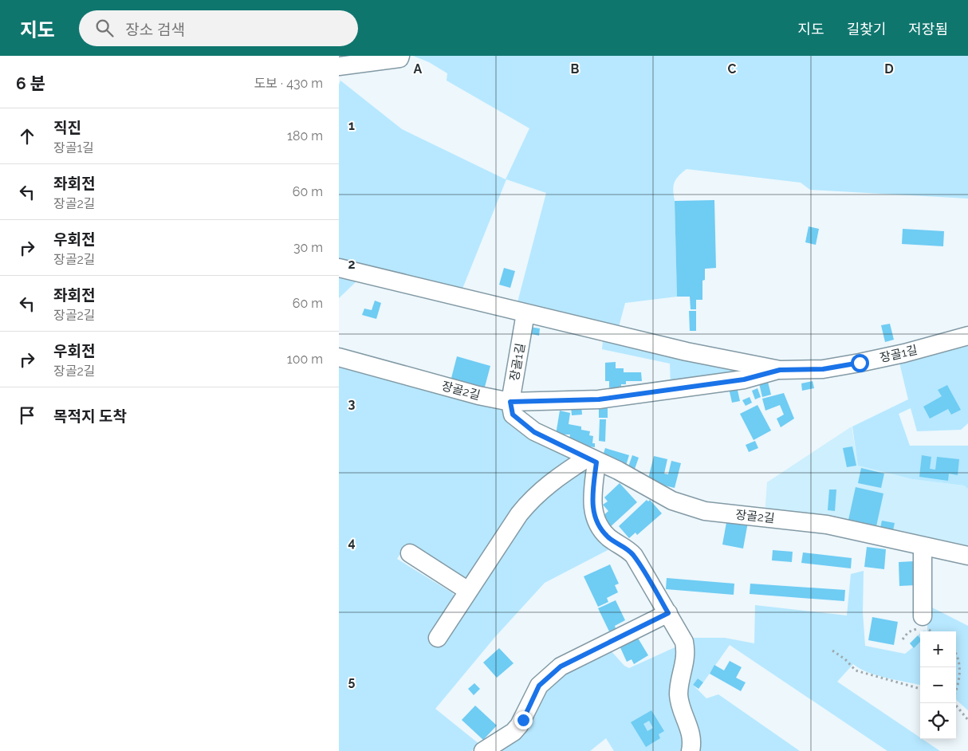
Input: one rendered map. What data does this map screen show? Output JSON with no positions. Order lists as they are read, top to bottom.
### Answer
{
  "streets": {
    "street": ["장골1길", "장골2길"]
  },
  "crossings": [
    ["장골1길", "장골2길"]
  ],
  "page": {
    "header": "지도",
    "search": "장소 검색",
    "nav": ["지도", "길찾기", "저장됨"],
    "heading": ["6 분", "도보 · 430 m"],
    "list": [
      ["직진", "장골1길", "180 m"],
      ["좌회전", "장골2길", "60 m"],
      ["우회전", "장골2길", "30 m"],
      ["좌회전", "장골2길", "60 m"],
      ["우회전", "장골2길", "100 m"],
      "목적지 도착"
    ],
    "map_buttons": ["+", "−"]
  },
  "grid": {
    "columns": [
      "A",
      "B",
      "C",
      "D"
    ],
    "rows": [
      "1",
      "2",
      "3",
      "4",
      "5"
    ]
  }
}
